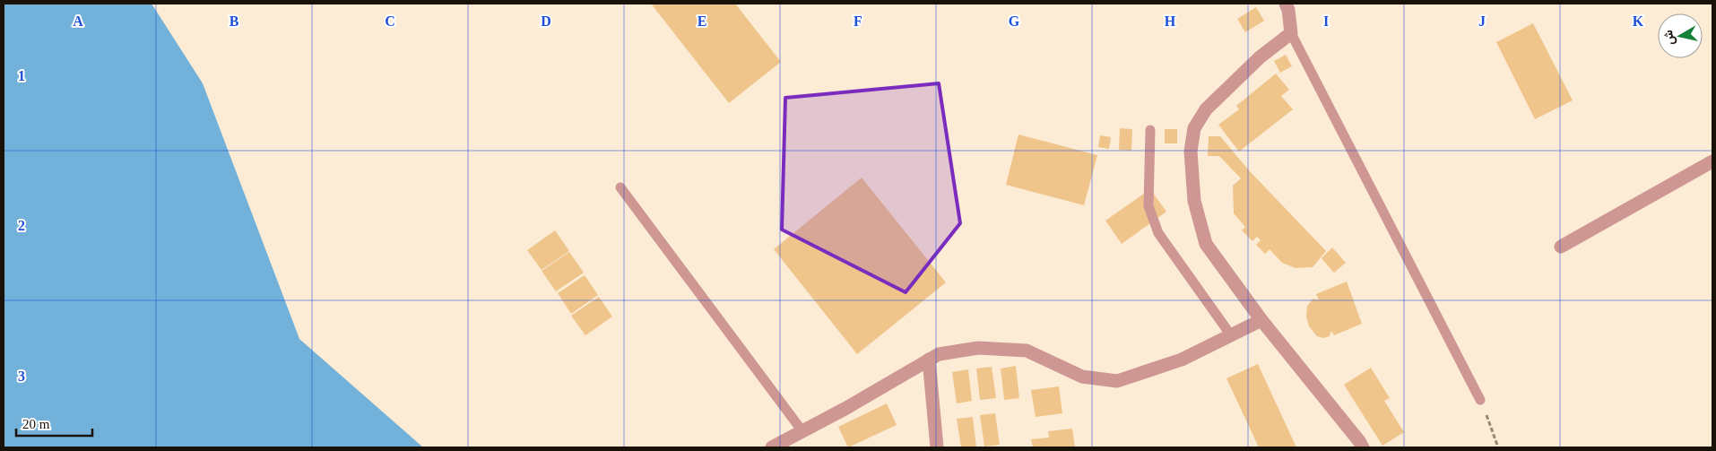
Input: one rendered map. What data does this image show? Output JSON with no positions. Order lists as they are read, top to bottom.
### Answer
{
  "scale_bar": "20 m",
  "north": "left",
  "grid": {
    "columns": [
      "A",
      "B",
      "C",
      "D",
      "E",
      "F",
      "G",
      "H",
      "I",
      "J",
      "K"
    ],
    "rows": ["1", "2", "3"]
  }
}
